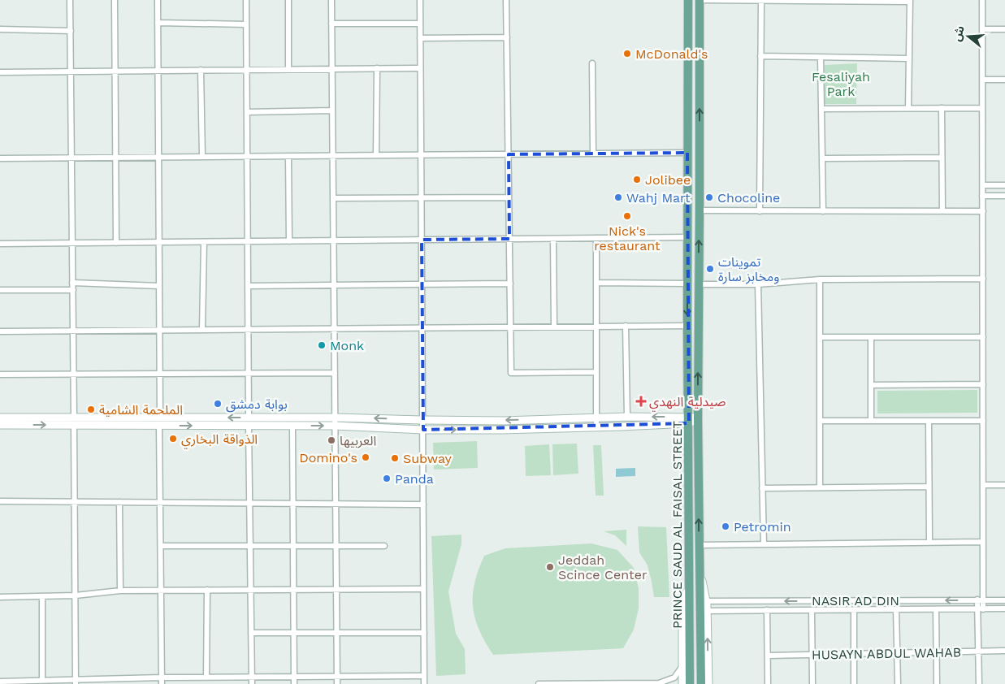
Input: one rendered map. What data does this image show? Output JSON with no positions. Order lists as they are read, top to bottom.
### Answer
{
  "streets": {
    "main road": ["PRINCE SAUD AL FAISAL STREET"],
    "street": ["NASIR AD DIN", "HUSAYN ABDUL WAHAB"]
  },
  "parks": ["Fesaliyah Park"],
  "places": {
    "other": [
      "McDonald's",
      "Jolibee",
      "Wahj Mart",
      "Chocoline",
      "Nick's restaurant",
      "تموينات ومخابز سارة",
      "Monk",
      "بوابة دمشق",
      "الملحمة الشامية",
      "الذواقة البخاري",
      "العربيها",
      "Domino's",
      "Subway",
      "Panda",
      "Petromin",
      "Jeddah Scince Center"
    ],
    "health": ["صيدلية النهدي"]
  },
  "north": "left"
}
